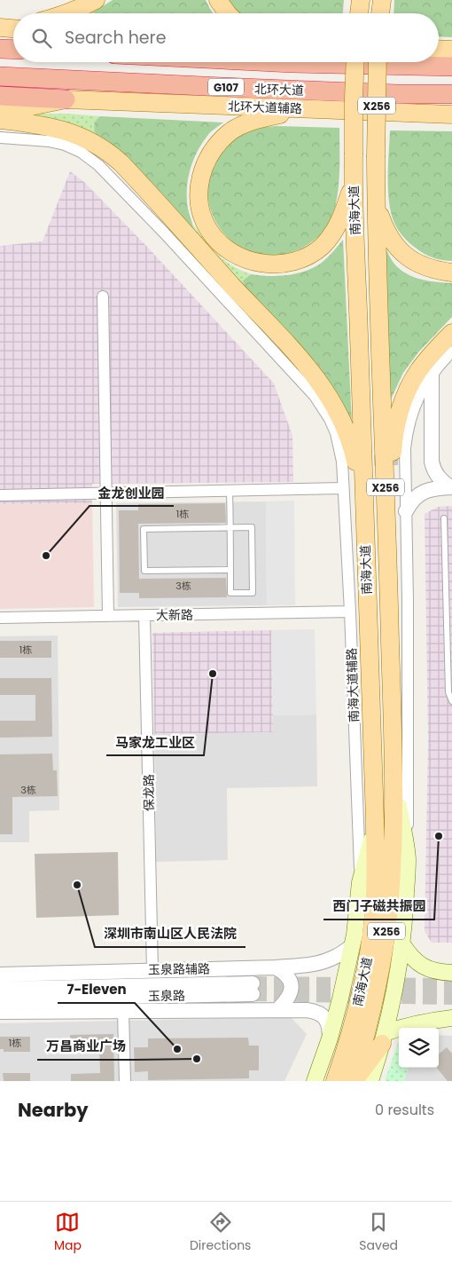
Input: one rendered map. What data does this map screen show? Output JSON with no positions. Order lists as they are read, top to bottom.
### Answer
{
  "streets": {
    "highway": ["G107", "北环大道"],
    "main road": ["X256", "北环大道辅路", "南海大道"],
    "street": [
      "大新路",
      "南海大道辅路",
      "保龙路",
      "玉泉路辅路",
      "玉泉路"
    ]
  },
  "crossings": [
    ["大新路", "南海大道辅路"],
    ["大新路", "保龙路"],
    ["保龙路", "玉泉路辅路"]
  ],
  "places": [
    "金龙创业园",
    "马家龙工业区",
    "西门子磁共振园",
    "深圳市南山区人民法院",
    "7-Eleven",
    "万昌商业广场"
  ],
  "house_numbers": [
    "1栋",
    "3栋",
    "1栋",
    "3栋",
    "1栋"
  ],
  "page": {
    "search": "Search here",
    "heading": ["Nearby", "0 results"],
    "nav": ["Map", "Directions", "Saved"]
  }
}
